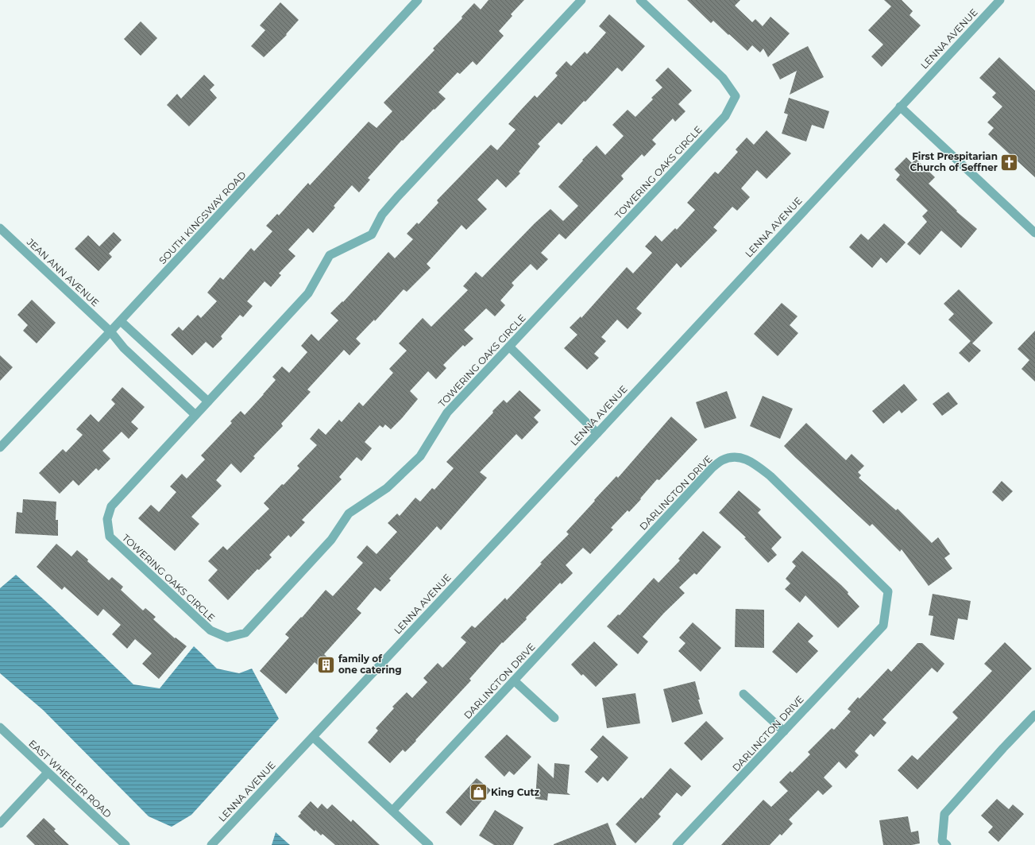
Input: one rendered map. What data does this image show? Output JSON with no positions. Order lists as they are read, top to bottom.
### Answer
{
  "streets": {
    "street": [
      "LENNA AVENUE",
      "TOWERING OAKS CIRCLE",
      "SOUTH KINGSWAY ROAD",
      "JEAN ANN AVENUE",
      "DARLINGTON DRIVE",
      "EAST WHEELER ROAD"
    ]
  },
  "crossings": [
    ["TOWERING OAKS CIRCLE", "JEAN ANN AVENUE"],
    ["SOUTH KINGSWAY ROAD", "JEAN ANN AVENUE"]
  ],
  "places": {
    "church": ["First Prespitarian Church of Seffner"],
    "building": ["family of one catering"],
    "shop": ["King Cutz"]
  }
}
